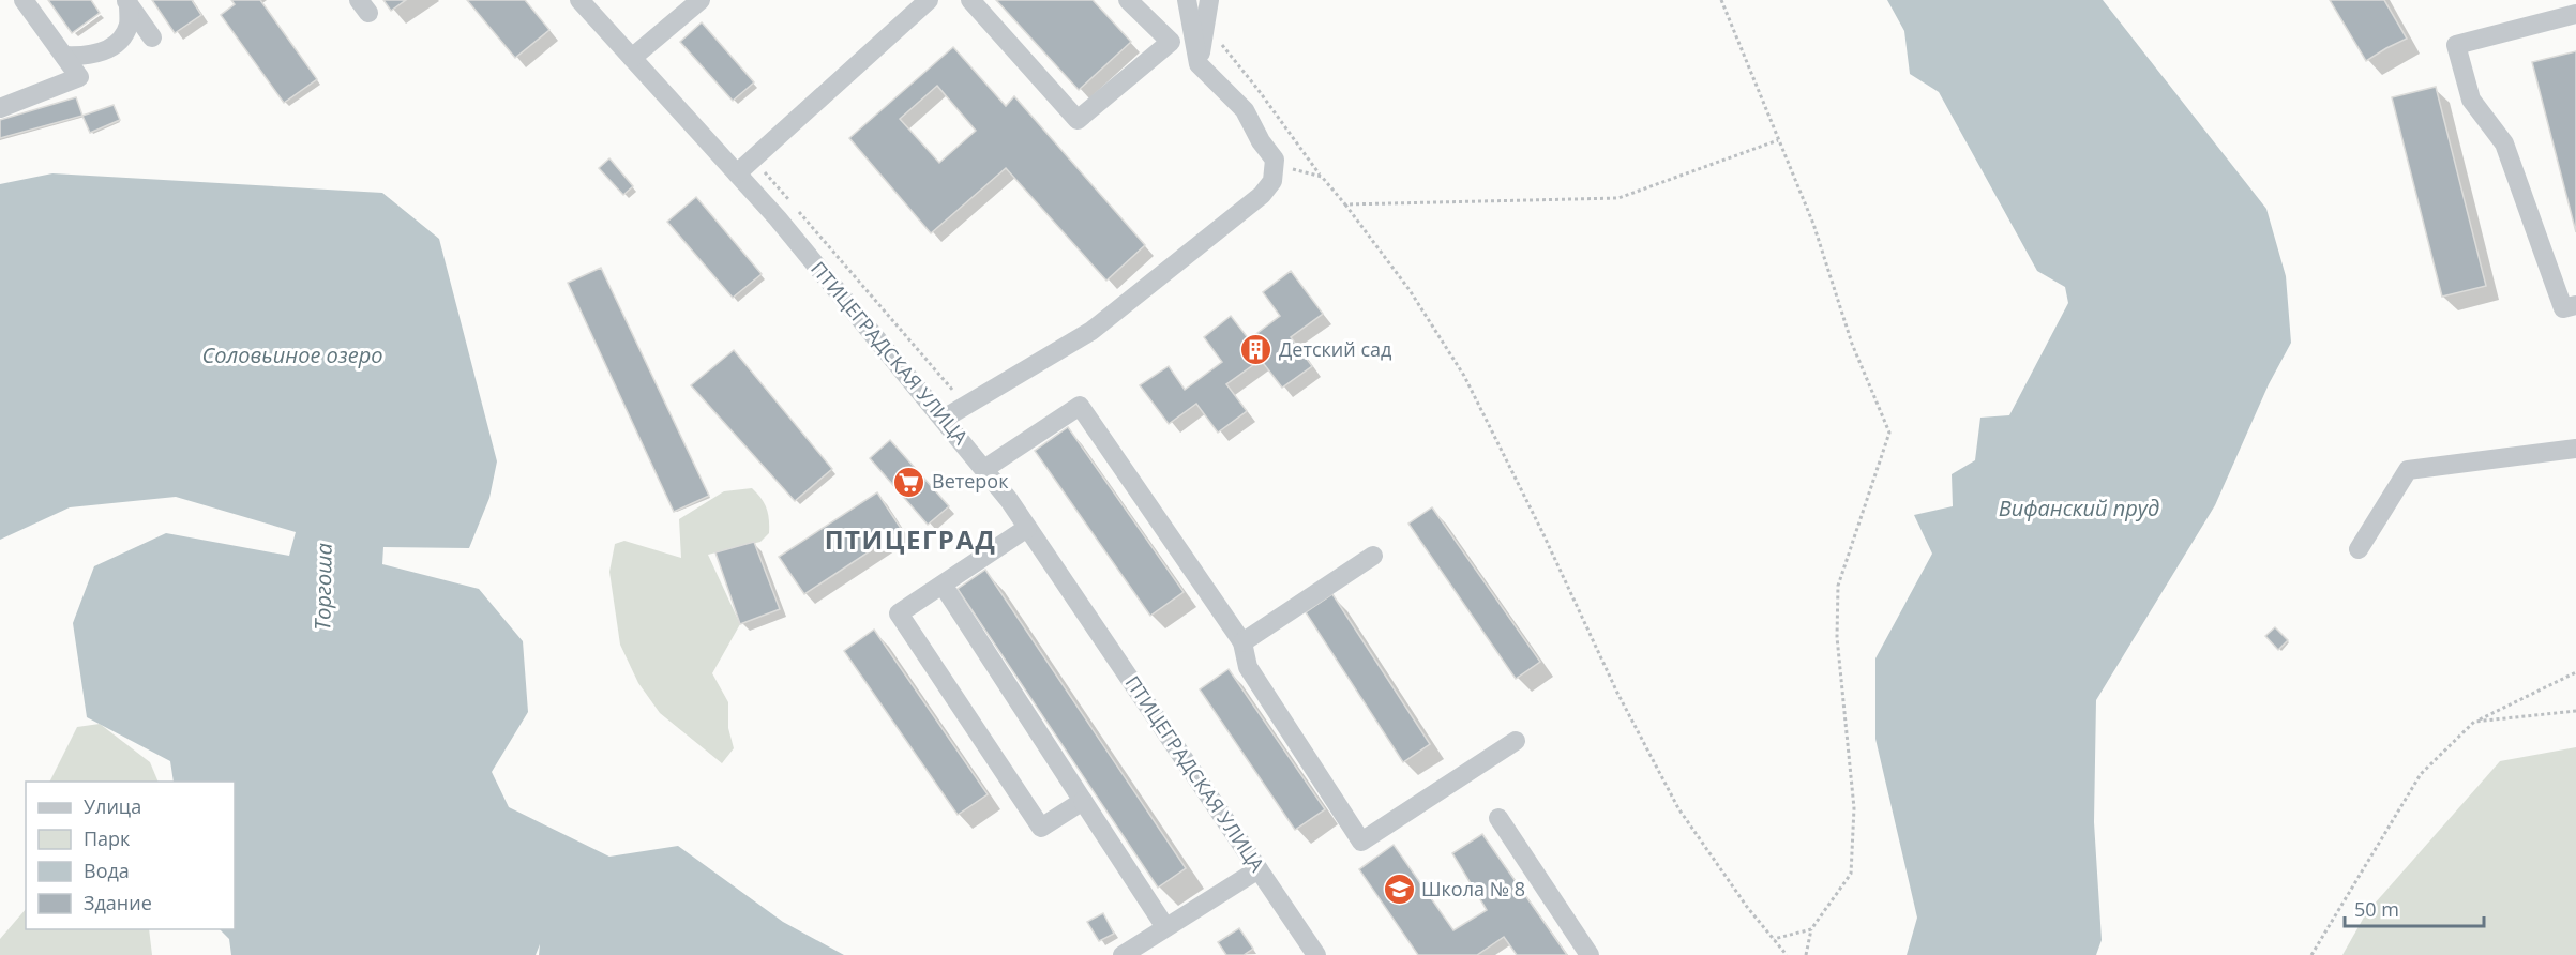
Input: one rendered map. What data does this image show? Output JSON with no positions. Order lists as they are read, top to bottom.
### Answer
{
  "streets": {
    "street": ["ПТИЦЕГРАДСКАЯ УЛИЦА"]
  },
  "districts": ["ПТИЦЕГРАД"],
  "water": ["Соловьиное озеро", "Вифанский пруд", "Торгоша"],
  "places": {
    "building": ["Детский сад"],
    "supermarket": ["Ветерок"],
    "school or university": ["Школа № 8"]
  },
  "legend": [
    "Улица",
    "Парк",
    "Вода",
    "Здание"
  ],
  "scale_bar": "50 m"
}
